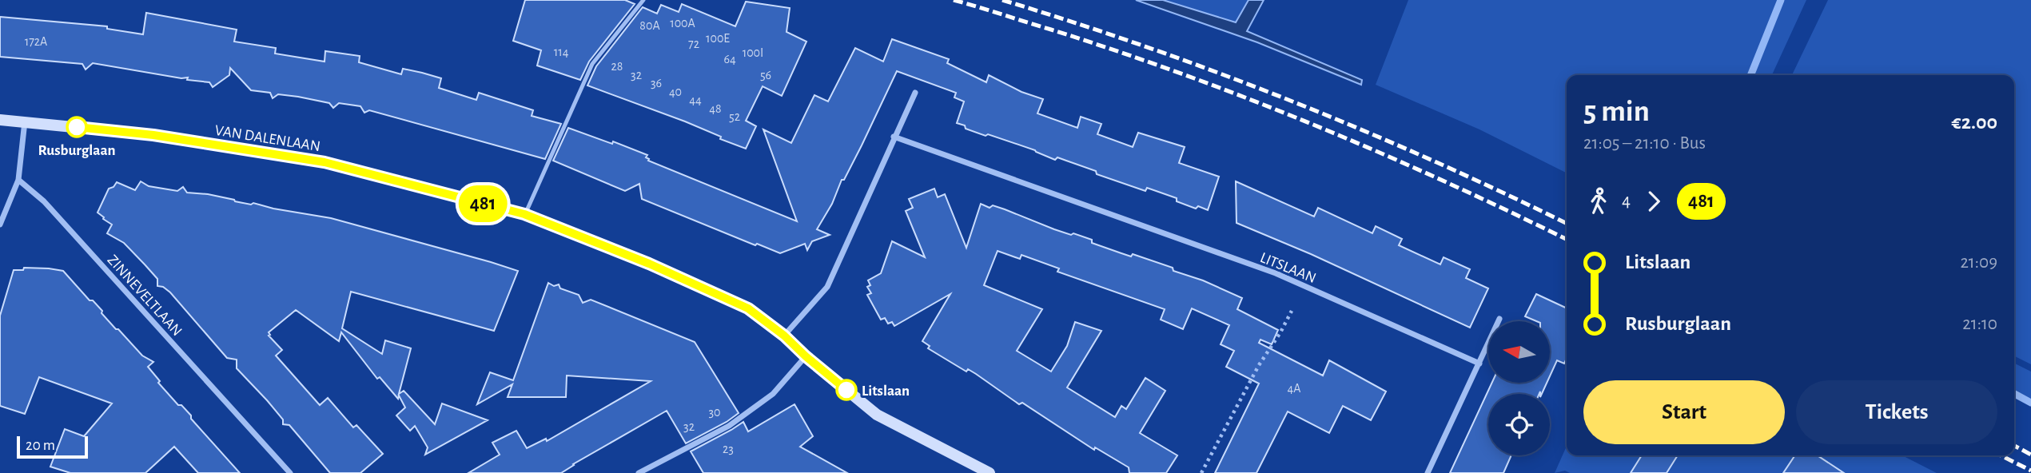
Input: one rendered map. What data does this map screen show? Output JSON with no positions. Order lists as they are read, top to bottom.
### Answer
{
  "streets": {
    "street": ["VAN DALENLAAN", "LITSLAAN", "ZINNEVELTLAAN"]
  },
  "places": ["Rusburglaan", "Litslaan"],
  "lines": ["bus line 481"],
  "house_numbers": [
    "100A",
    "80A",
    "100E",
    "172A",
    "72",
    "114",
    "100I",
    "64",
    "28",
    "32",
    "56",
    "36",
    "40",
    "44",
    "48",
    "52",
    "4A",
    "30",
    "32",
    "23"
  ],
  "scale_bar": "20 m",
  "north": "left",
  "page": {
    "on_map": "481",
    "heading": ["5 min", "21:05 – 21:10 · Bus", "€2.00"],
    "legs": ["4", "481"],
    "list": [
      {
        "name": "Litslaan",
        "value": "21:09"
      },
      {
        "name": "Rusburglaan",
        "value": "21:10"
      }
    ],
    "buttons": ["Start", "Tickets"],
    "scale": "20 m"
  }
}
